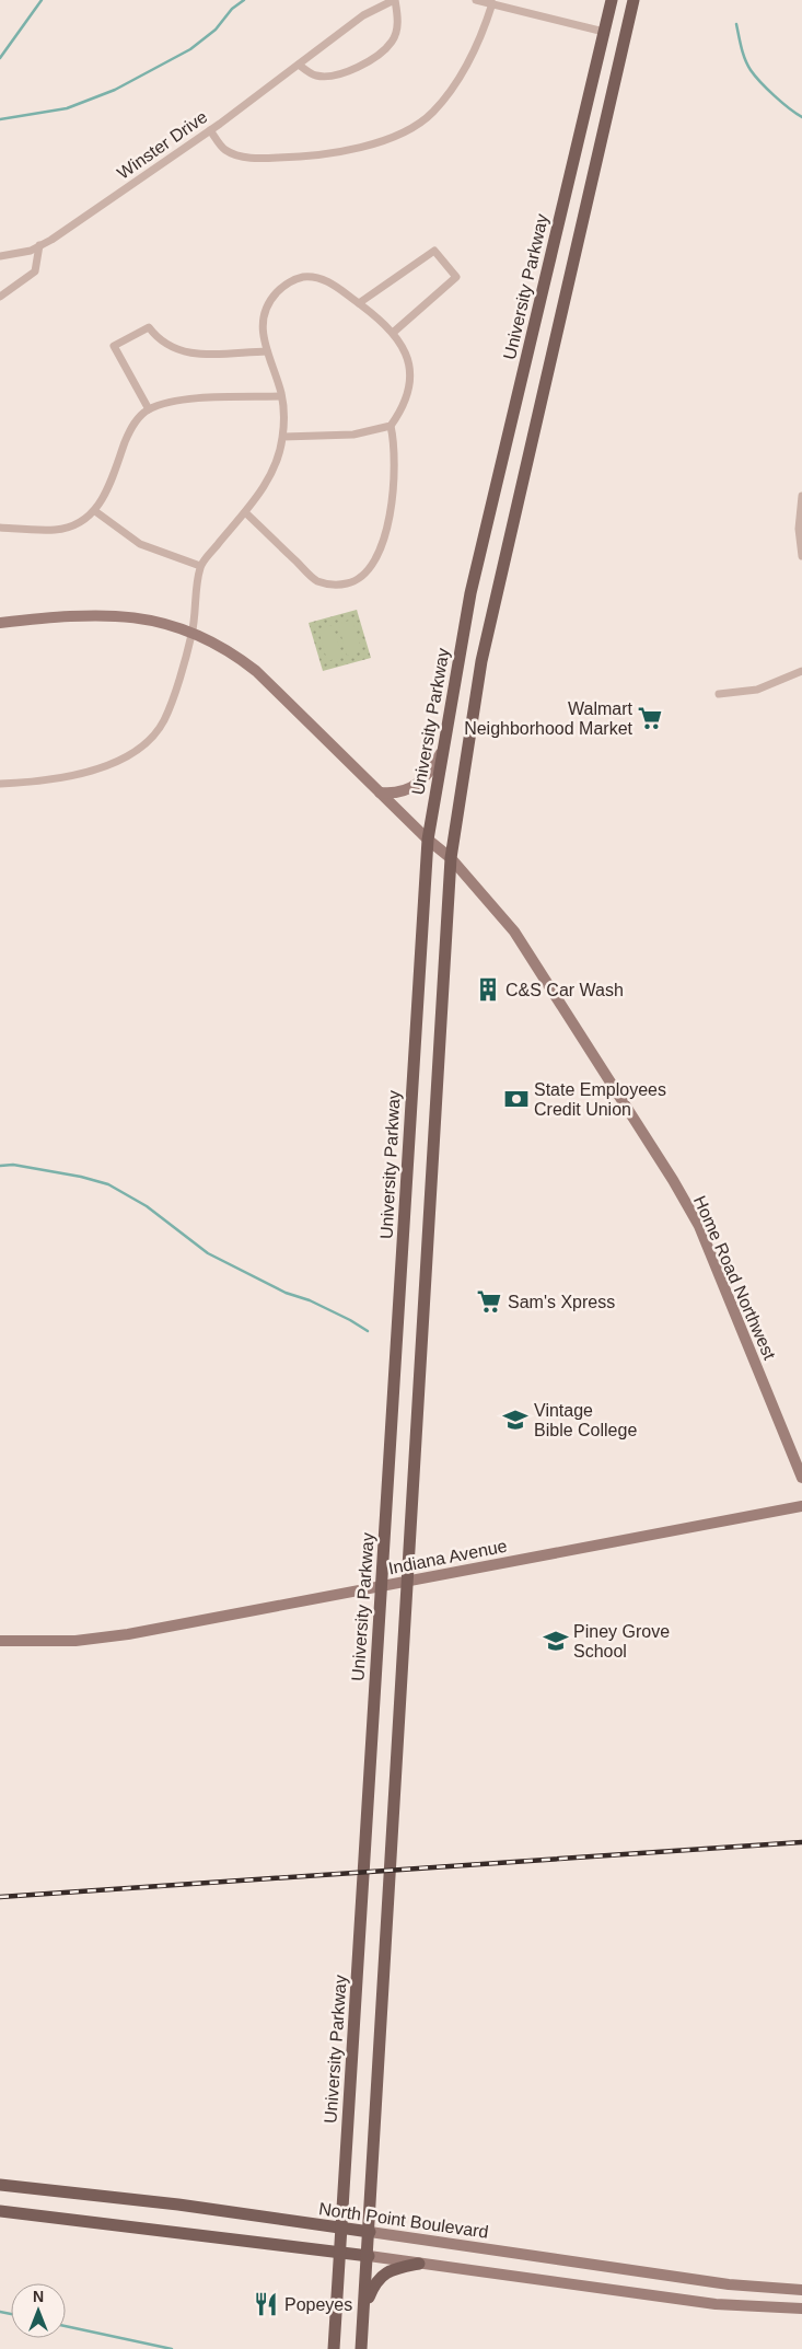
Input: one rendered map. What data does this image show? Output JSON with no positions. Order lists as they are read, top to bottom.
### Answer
{
  "streets": {
    "main road": [
      "University Parkway",
      "Home Road Northwest",
      "Indiana Avenue",
      "North Point Boulevard"
    ],
    "street": ["Winster Drive"]
  },
  "crossings": [
    ["University Parkway", "Home Road Northwest"],
    ["University Parkway", "North Point Boulevard"]
  ],
  "places": {
    "supermarket": ["Walmart Neighborhood Market", "Sam's Xpress"],
    "building": ["C&S Car Wash"],
    "bank": ["State Employees Credit Union"],
    "school or university": ["Vintage Bible College", "Piney Grove School"],
    "restaurant": ["Popeyes"]
  },
  "north": "top"
}
